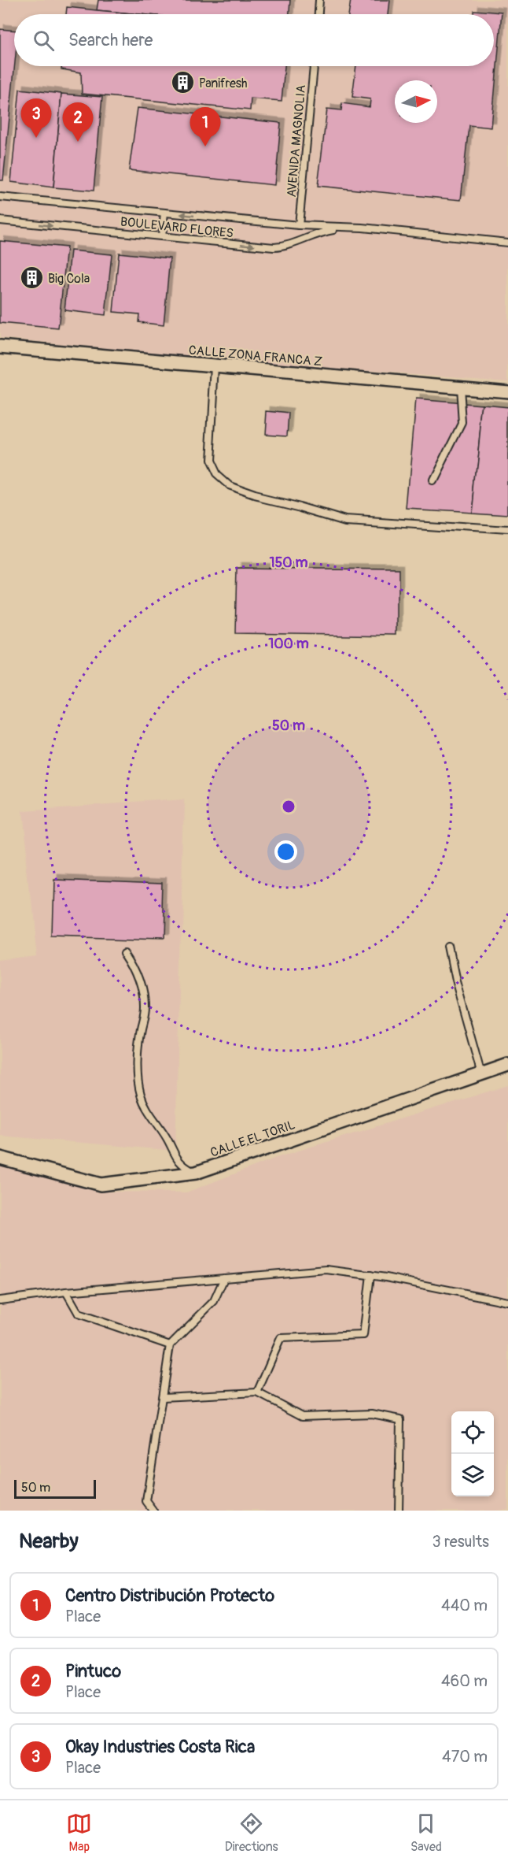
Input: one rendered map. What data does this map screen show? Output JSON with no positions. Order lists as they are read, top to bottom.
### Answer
{
  "streets": {
    "street": ["CALLE ZONA FRANCA Z", "CALLE EL TORIL"],
    "lane": ["AVENIDA MAGNOLIA", "BOULEVARD FLORES"]
  },
  "crossings": [
    ["AVENIDA MAGNOLIA", "BOULEVARD FLORES"]
  ],
  "places": {
    "building": ["Panifresh", "Big Cola"]
  },
  "scale_bar": "50 m",
  "north": "right",
  "page": {
    "search": "Search here",
    "pins": ["3", "2", "1"],
    "scale": "50 m",
    "heading": ["Nearby", "3 results"],
    "list": [
      {
        "mark": "1",
        "name": "Centro Distribución Protecto",
        "note": "Place",
        "value": "440 m"
      },
      {
        "mark": "2",
        "name": "Pintuco",
        "note": "Place",
        "value": "460 m"
      },
      {
        "mark": "3",
        "name": "Okay Industries Costa Rica",
        "note": "Place",
        "value": "470 m"
      }
    ],
    "nav": ["Map", "Directions", "Saved"]
  },
  "rings": ["150 m", "100 m", "50 m"]
}
